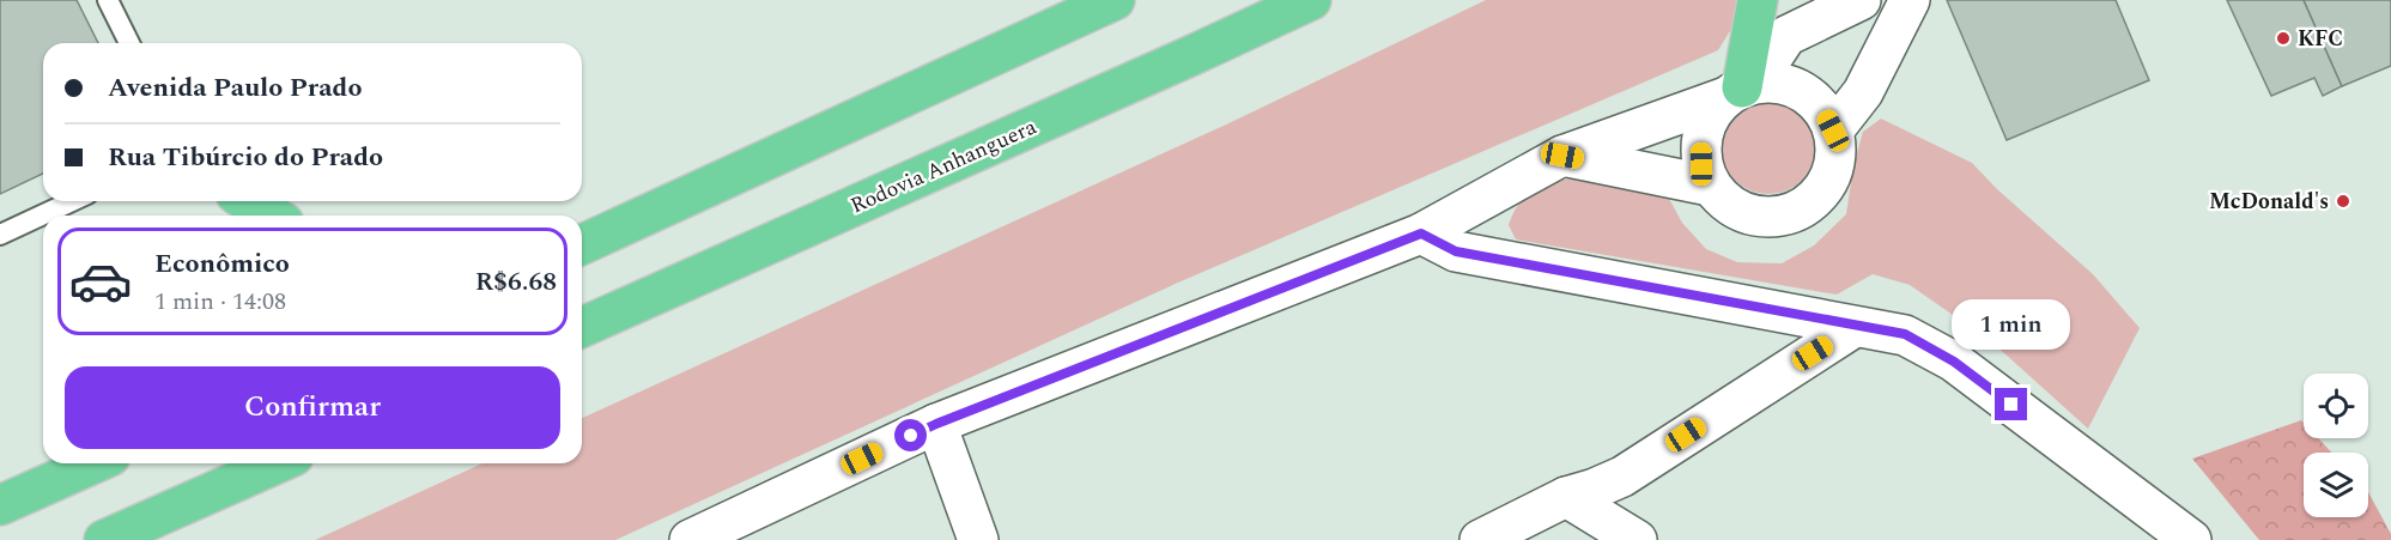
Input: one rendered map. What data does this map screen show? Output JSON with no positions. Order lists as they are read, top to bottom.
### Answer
{
  "streets": {
    "highway": ["Rodovia Anhanguera"]
  },
  "places": ["KFC", "McDonald's"],
  "page": {
    "banner": ["Avenida Paulo Prado", "Rua Tibúrcio do Prado"],
    "list": [
      {
        "name": "Econômico",
        "note": "1 min · 14:08",
        "value": "R$6.68"
      }
    ],
    "bubble": "1 min",
    "buttons": "Confirmar"
  }
}
